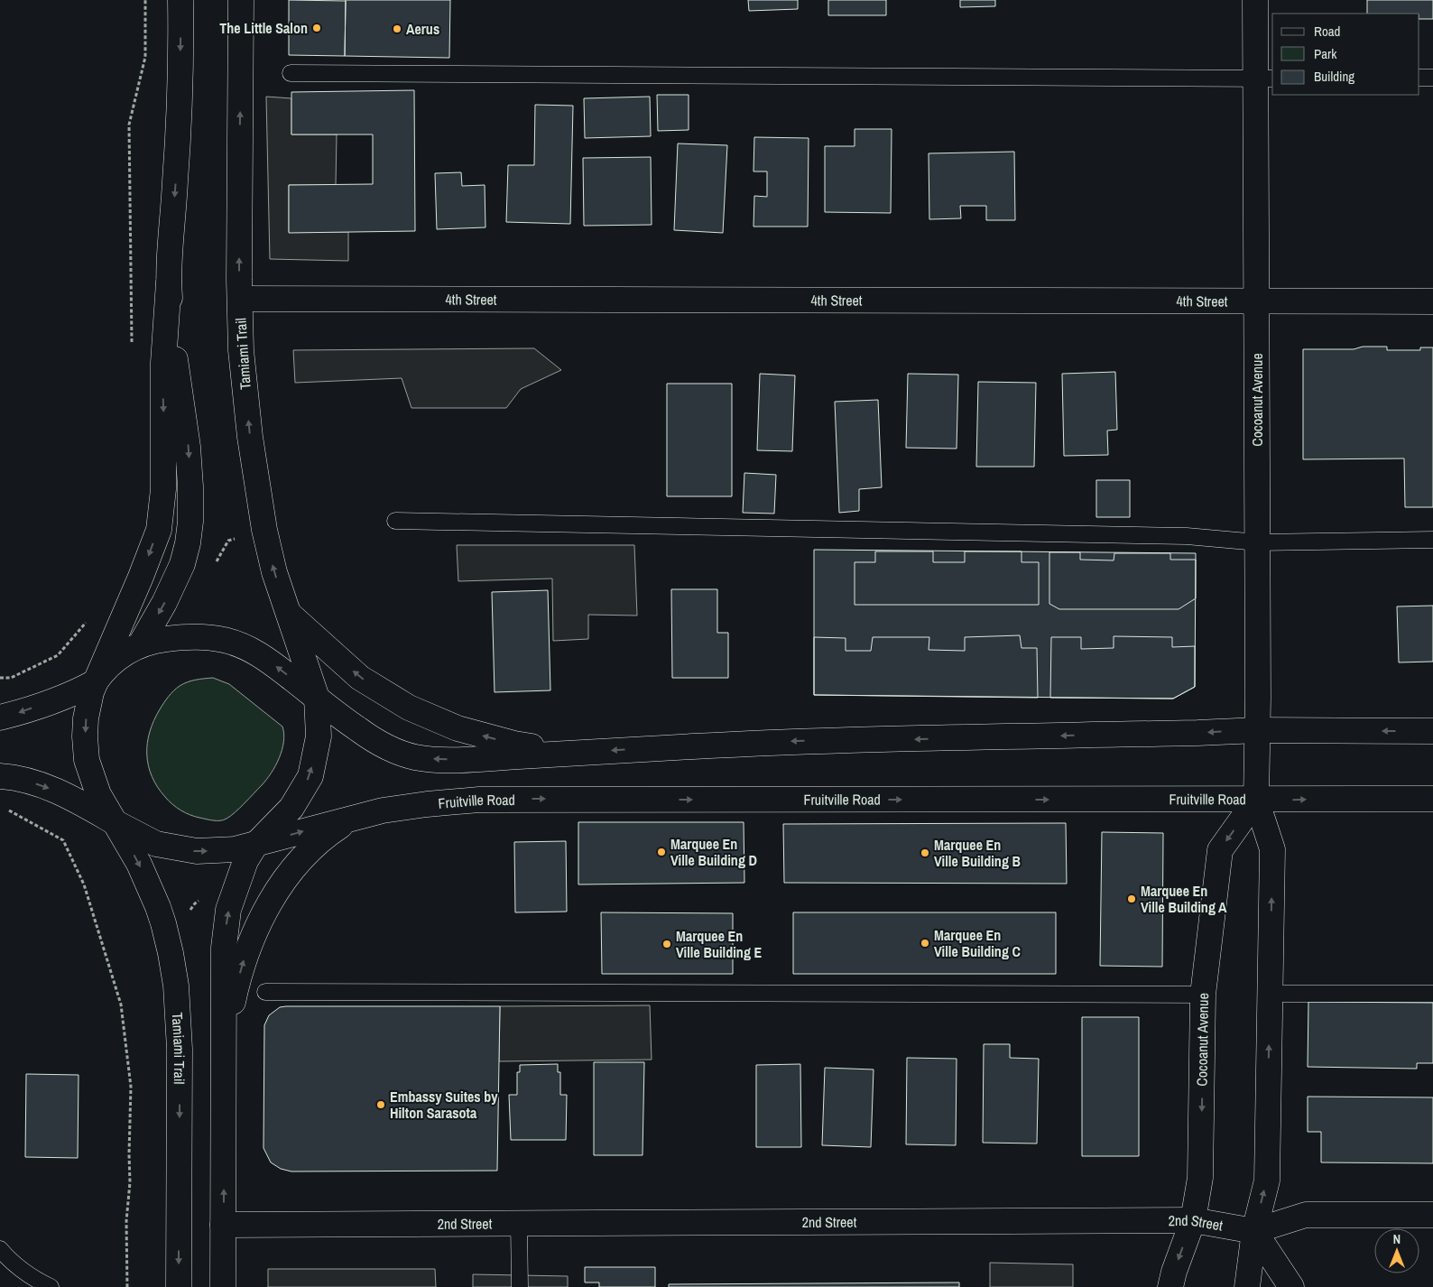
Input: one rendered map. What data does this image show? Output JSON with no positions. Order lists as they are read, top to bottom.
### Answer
{
  "streets": {
    "main road": [
      "4th Street",
      "Tamiami Trail",
      "Cocoanut Avenue",
      "Fruitville Road",
      "2nd Street"
    ]
  },
  "crossings": [
    ["4th Street", "Tamiami Trail"],
    ["4th Street", "Cocoanut Avenue"],
    ["Tamiami Trail", "Fruitville Road"],
    ["Cocoanut Avenue", "Fruitville Road"],
    ["Cocoanut Avenue", "2nd Street"]
  ],
  "places": [
    "The Little Salon",
    "Aerus",
    "Marquee En Ville Building D",
    "Marquee En Ville Building B",
    "Marquee En Ville Building A",
    "Marquee En Ville Building C",
    "Marquee En Ville Building E",
    "Embassy Suites by Hilton Sarasota"
  ],
  "legend": ["Road", "Park", "Building"],
  "north": "top"
}
